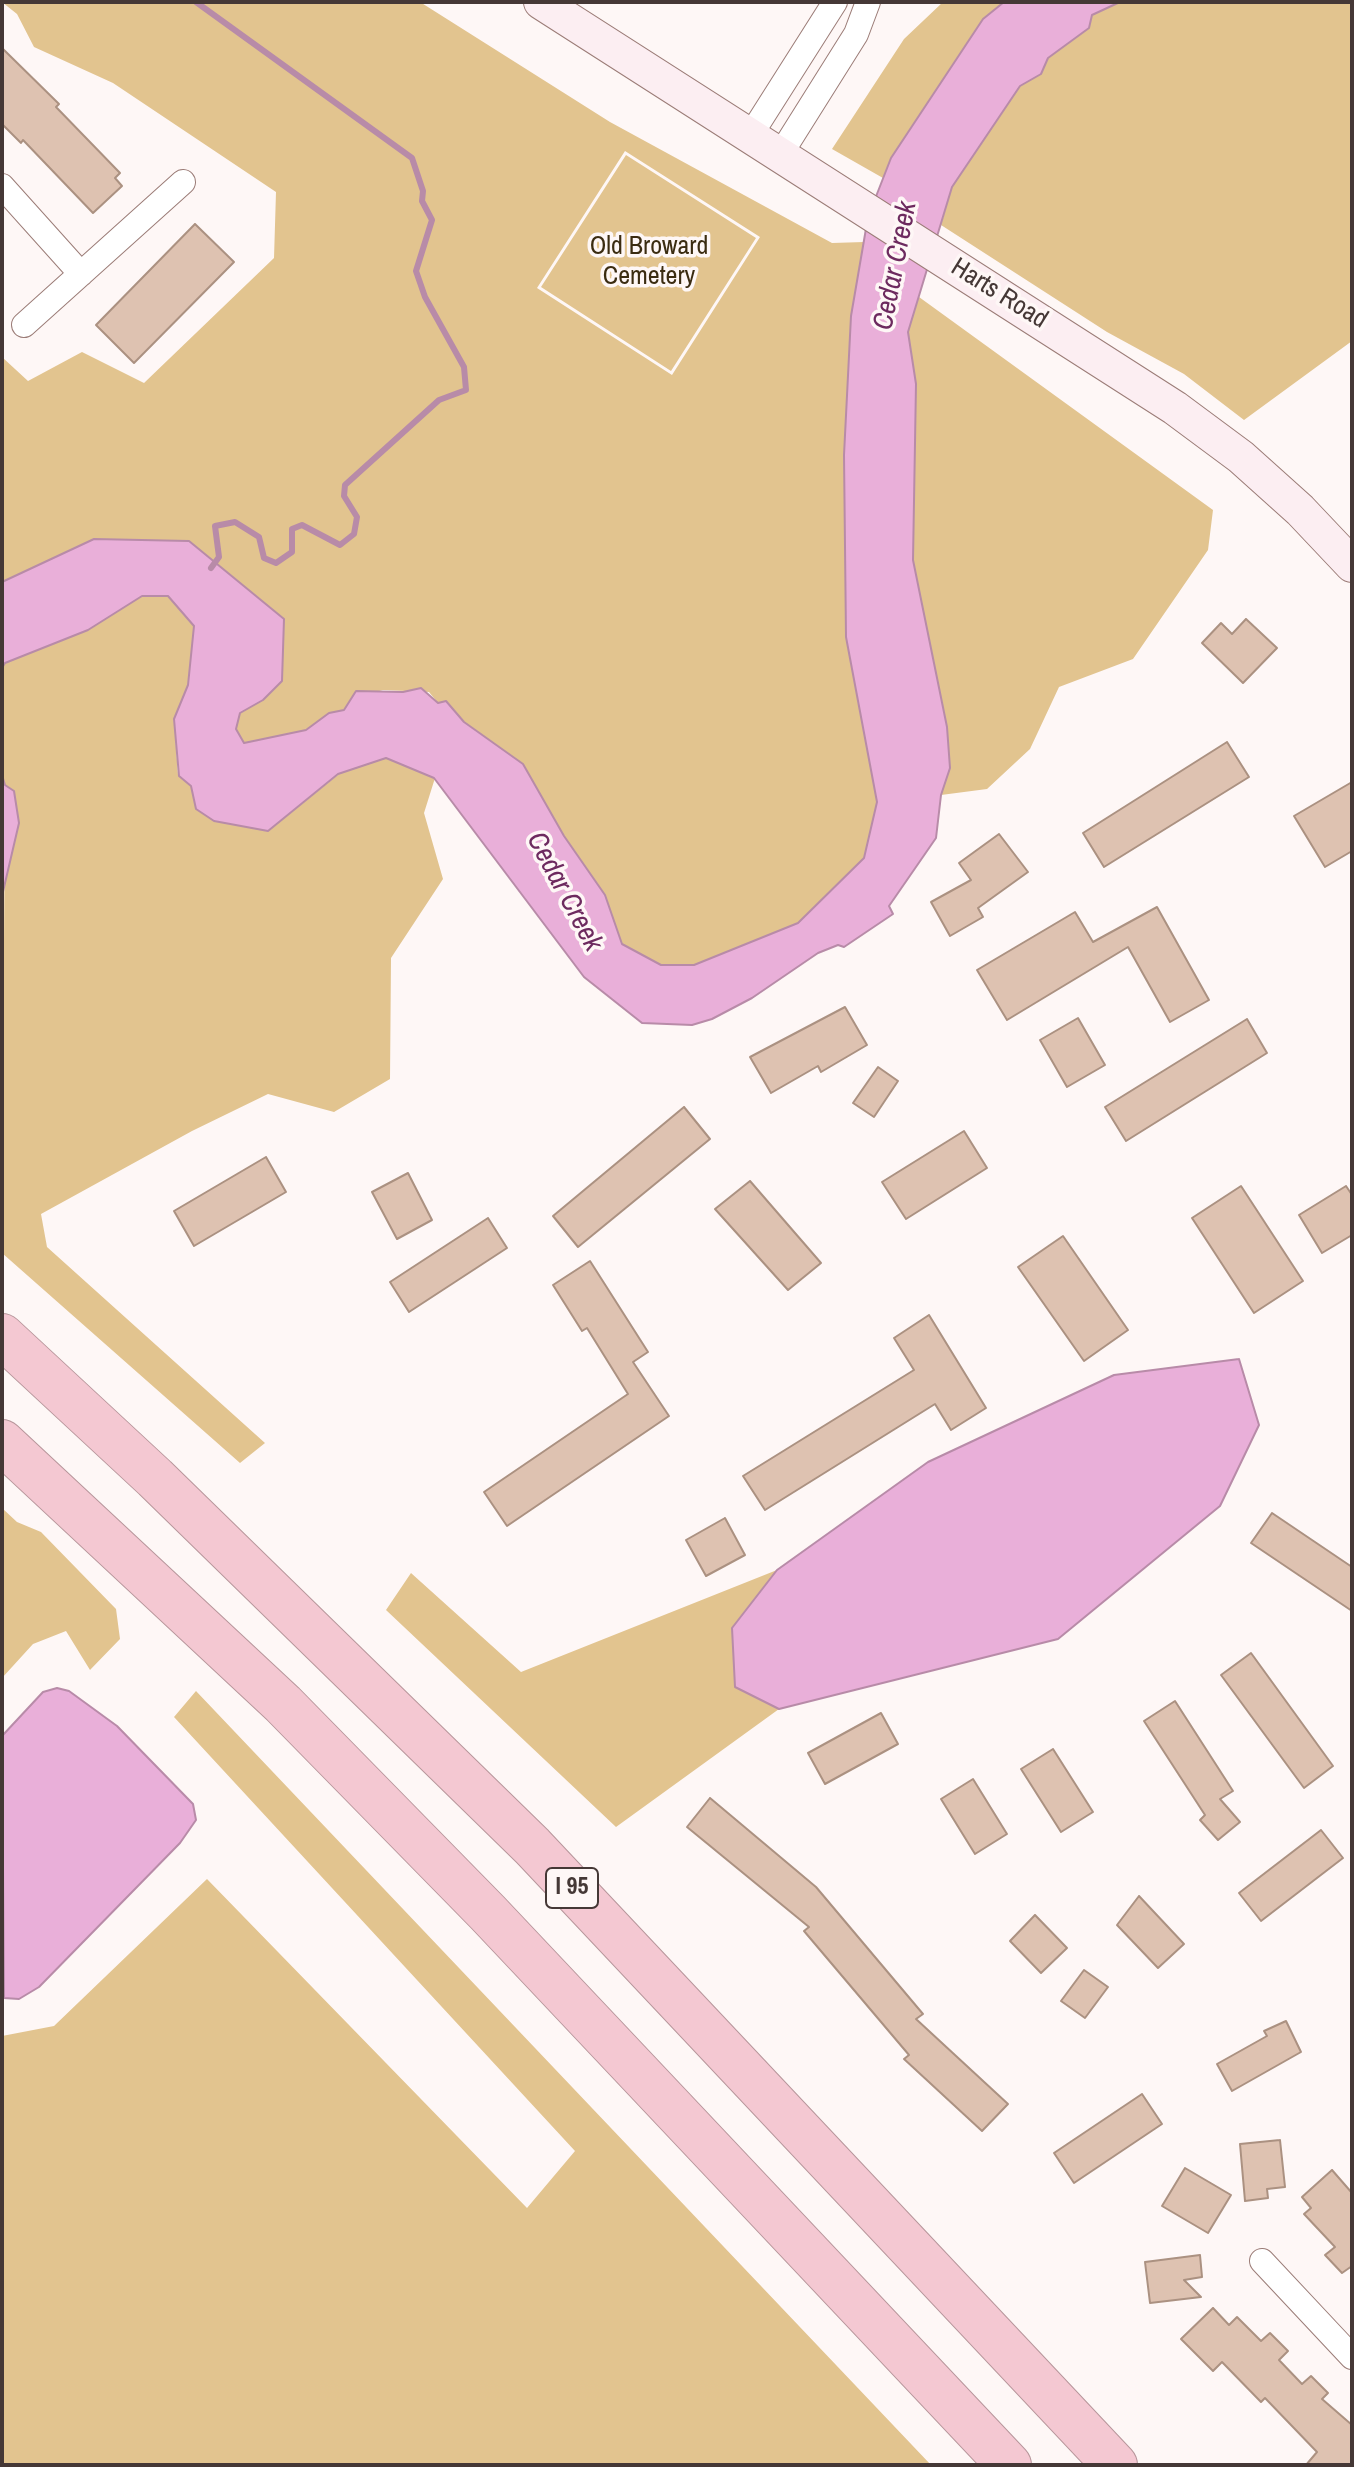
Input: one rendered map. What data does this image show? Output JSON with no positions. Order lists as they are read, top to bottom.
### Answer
{
  "streets": {
    "highway": ["I 95"],
    "street": ["Harts Road"]
  },
  "water": ["Cedar Creek"],
  "parks": ["Old Broward Cemetery"]
}
